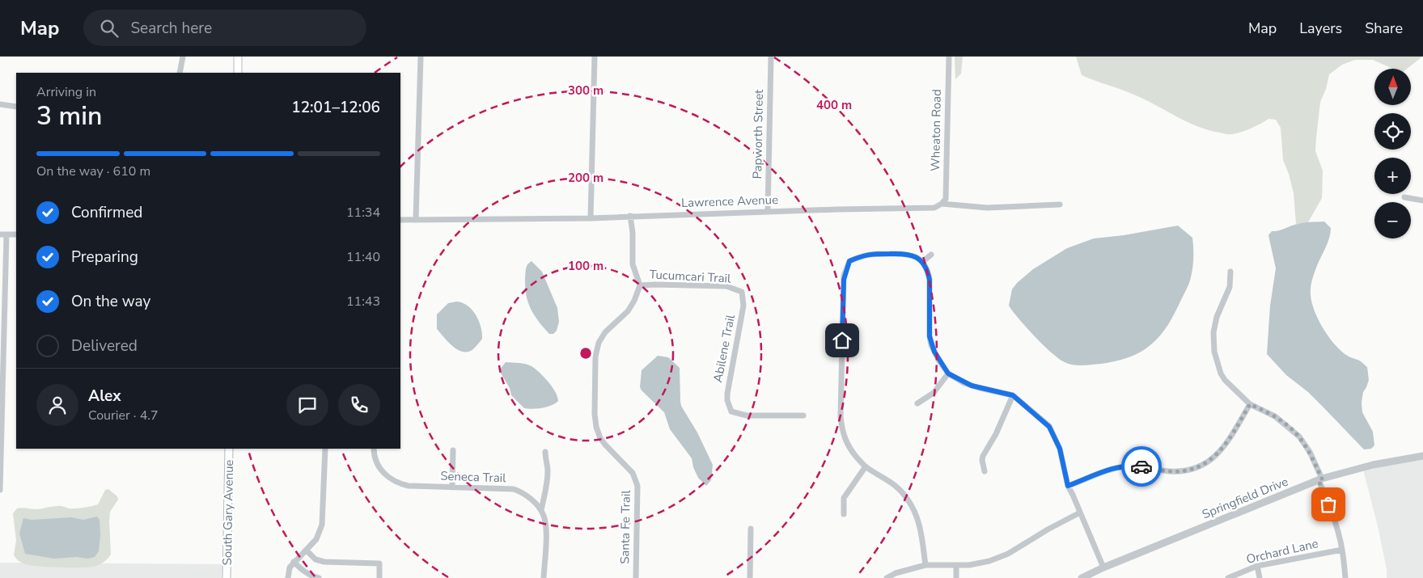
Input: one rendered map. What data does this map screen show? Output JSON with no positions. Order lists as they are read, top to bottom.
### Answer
{
  "streets": {
    "main road": ["South Gary Avenue"],
    "street": [
      "Wheaton Road",
      "Papworth Street",
      "Lawrence Avenue",
      "Tucumcari Trail",
      "Abilene Trail",
      "Seneca Trail",
      "Springfield Drive",
      "Santa Fe Trail",
      "Orchard Lane"
    ]
  },
  "crossings": [
    ["Wheaton Road", "Lawrence Avenue"],
    ["Papworth Street", "Lawrence Avenue"],
    ["Tucumcari Trail", "Abilene Trail"],
    ["Tucumcari Trail", "Santa Fe Trail"]
  ],
  "north": "top",
  "page": {
    "header": "Map",
    "search": "Search here",
    "nav": ["Map", "Layers", "Share"],
    "map_buttons": ["+", "−"],
    "heading": ["3 min", "Arriving in", "12:01–12:06"],
    "panel": ["Alex", "Courier · 4.7"],
    "bar": "On the way · 610 m",
    "list": [
      ["Confirmed", "11:34"],
      ["Preparing", "11:40"],
      ["On the way", "11:43"],
      "Delivered"
    ]
  },
  "rings": [
    "300 m",
    "400 m",
    "200 m",
    "100 m"
  ]
}
